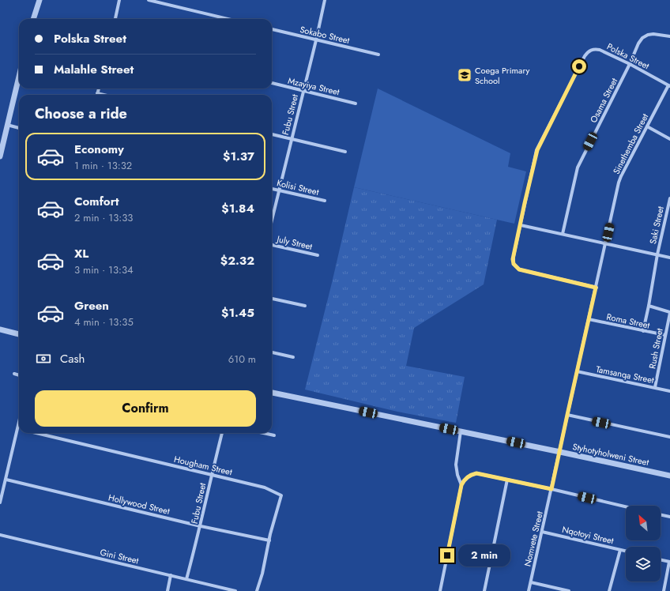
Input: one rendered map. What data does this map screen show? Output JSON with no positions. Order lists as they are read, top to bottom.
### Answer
{
  "streets": {
    "street": [
      "Sokabo Street",
      "Polska Street",
      "Mzayiya Street",
      "Osama Street",
      "Fubu Street",
      "Sinethemba Street",
      "Kolisi Street",
      "Saki Street",
      "July Street",
      "Roma Street",
      "Rush Street",
      "Tamsanqa Street",
      "Styhotyholweni Street",
      "Hougham Street",
      "Hollywood Street",
      "Nqotoyi Street",
      "Nomvete Street",
      "Gini Street"
    ]
  },
  "crossings": [
    ["Sokabo Street", "Fubu Street"],
    ["Polska Street", "Osama Street"],
    ["Polska Street", "Sinethemba Street"],
    ["Mzayiya Street", "Fubu Street"],
    ["Fubu Street", "Kolisi Street"],
    ["Fubu Street", "Hougham Street"],
    ["Fubu Street", "Hollywood Street"],
    ["Fubu Street", "Gini Street"],
    ["Sinethemba Street", "Roma Street"],
    ["Sinethemba Street", "Tamsanqa Street"],
    ["Sinethemba Street", "Styhotyholweni Street"],
    ["Sinethemba Street", "Nomvete Street"],
    ["Roma Street", "Rush Street"],
    ["Rush Street", "Tamsanqa Street"],
    ["Styhotyholweni Street", "Nomvete Street"],
    ["Hougham Street", "Hollywood Street"],
    ["Nqotoyi Street", "Nomvete Street"]
  ],
  "places": {
    "school or university": ["Coega Primary School"]
  },
  "north": "top left",
  "page": {
    "banner": ["Polska Street", "Malahle Street"],
    "heading": "Choose a ride",
    "list": [
      {
        "name": "Economy",
        "note": "1 min · 13:32",
        "value": "$1.37"
      },
      {
        "name": "Comfort",
        "note": "2 min · 13:33",
        "value": "$1.84"
      },
      {
        "name": "XL",
        "note": "3 min · 13:34",
        "value": "$2.32"
      },
      {
        "name": "Green",
        "note": "4 min · 13:35",
        "value": "$1.45"
      }
    ],
    "pay": ["Cash", "610 m"],
    "buttons": "Confirm",
    "bubble": "2 min"
  }
}
